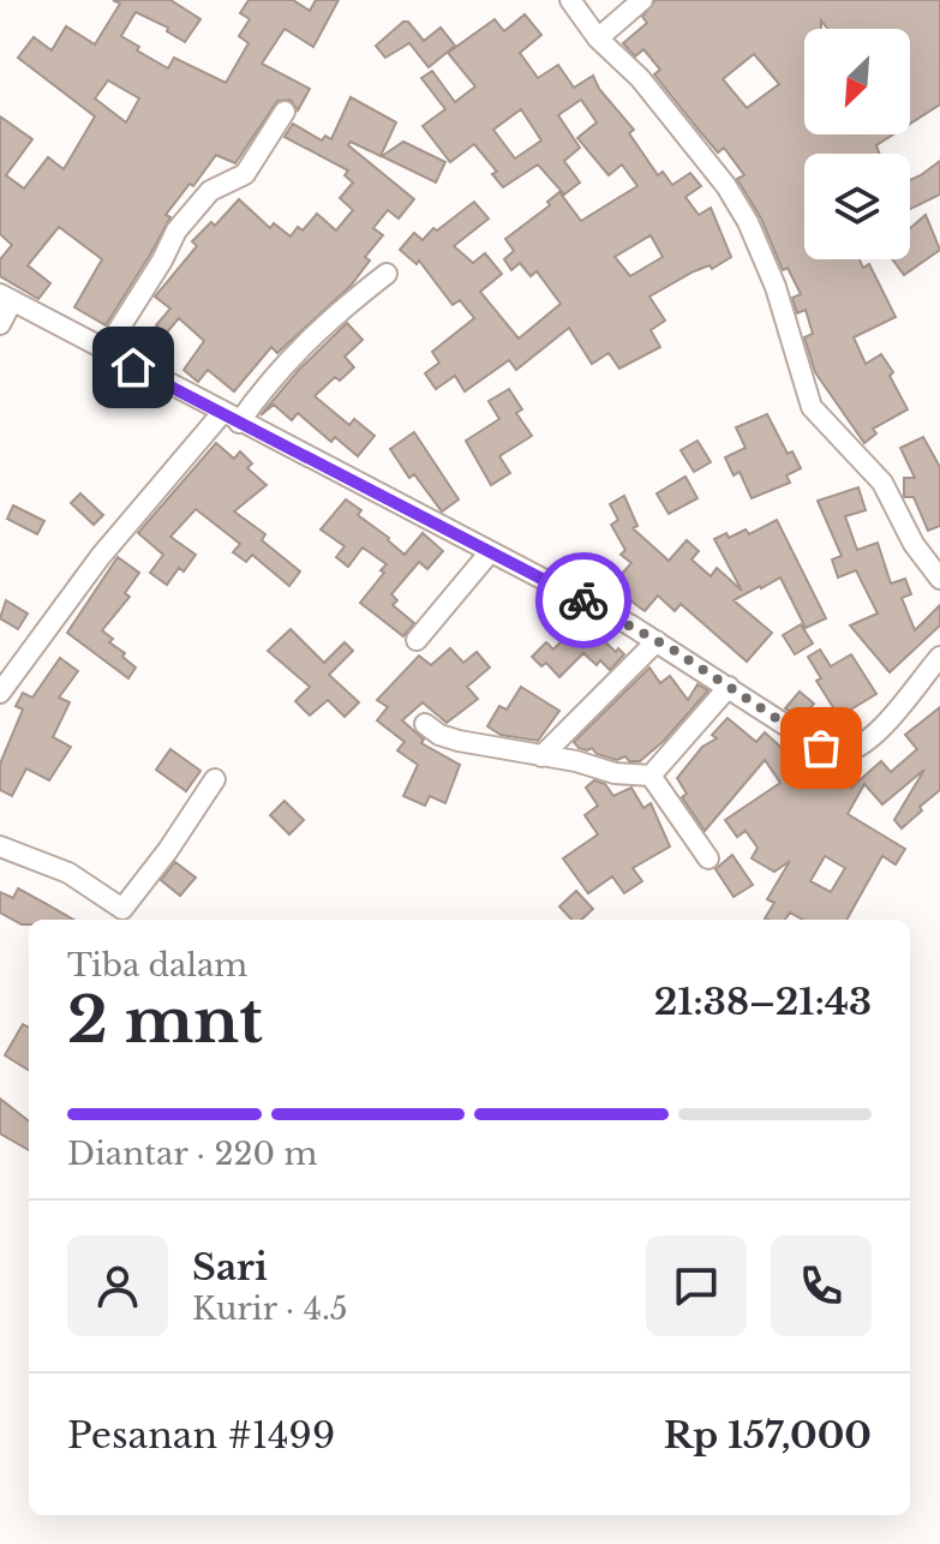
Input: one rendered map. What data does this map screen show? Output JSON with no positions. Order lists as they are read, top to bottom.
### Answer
{
  "north": "bottom left",
  "page": {
    "heading": ["2 mnt", "Tiba dalam", "21:38–21:43"],
    "panel": [
      "Sari",
      "Kurir · 4.5",
      "Pesanan #1499",
      "Rp 157,000"
    ],
    "bar": "Diantar · 220 m"
  }
}
